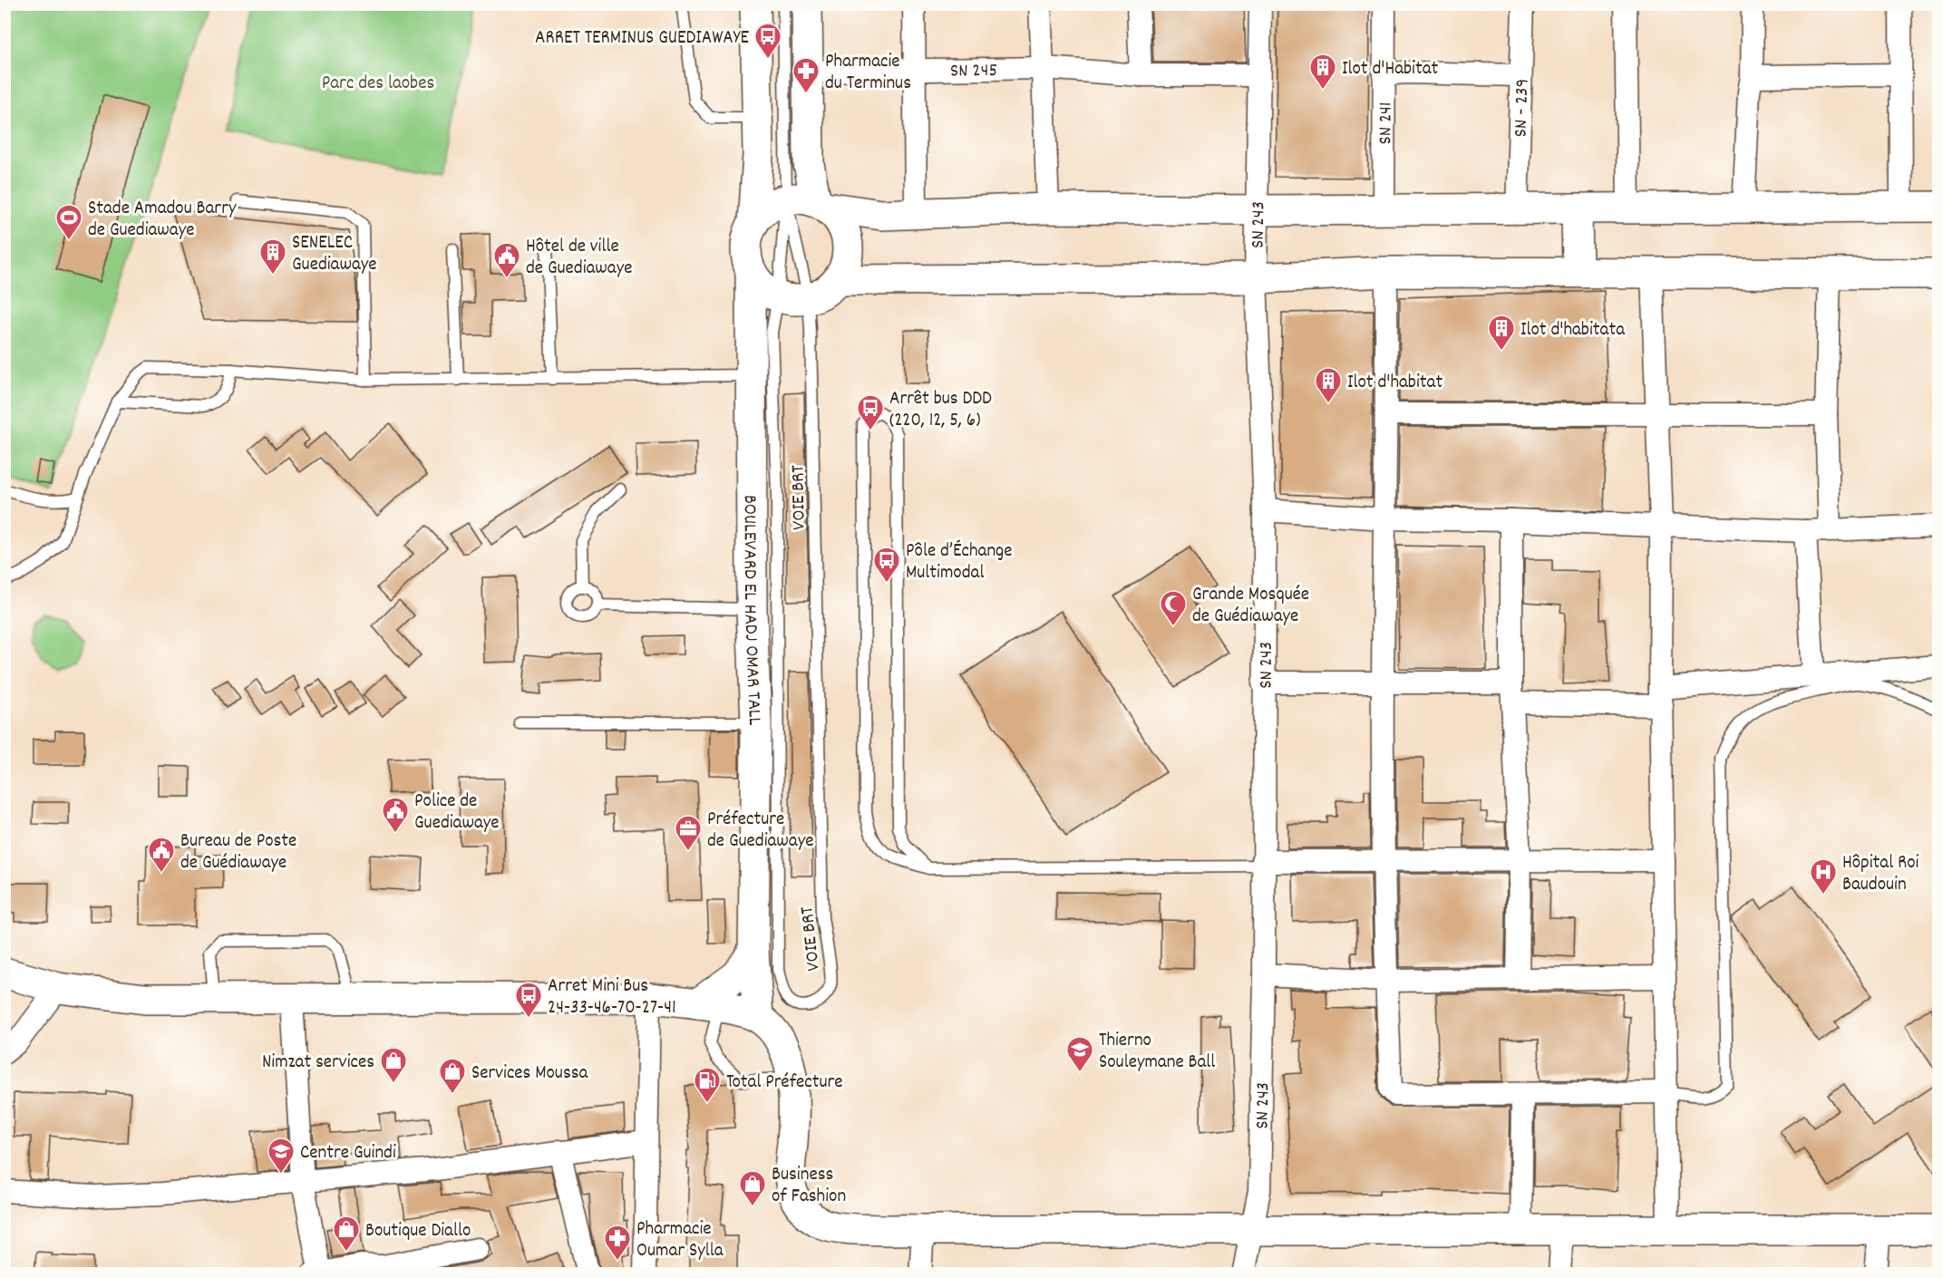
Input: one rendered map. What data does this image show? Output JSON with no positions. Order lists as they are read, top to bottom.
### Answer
{
  "streets": {
    "main road": ["BOULEVARD EL HADJ OMAR TALL"],
    "street": [
      "SN 245",
      "SN - 239",
      "SN 241",
      "SN 243"
    ],
    "lane": ["VOIE BRT"]
  },
  "crossings": [
    ["SN 245", "SN 243"]
  ],
  "parks": ["Parc des laobes"],
  "places": {
    "bus stop": [
      "ARRET TERMINUS GUEDIAWAYE",
      "Arrêt bus DDD (220, 12, 5, 6)",
      "Pôle d’Échange Multimodal",
      "Arret Mini Bus 24-33-46-70-27-41"
    ],
    "building": [
      "Ilot d'Habitat",
      "SENELEC Guediawaye",
      "Ilot d'habitata",
      "Ilot d'habitat"
    ],
    "pharmacy": ["Pharmacie du Terminus", "Pharmacie Oumar Sylla"],
    "sports": ["Stade Amadou Barry de Guediawaye"],
    "public building": ["Hôtel de ville de Guediawaye", "Police de Guediawaye", "Bureau de Poste de Guédiawaye"],
    "mosque": ["Grande Mosquée de Guédiawaye"],
    "office": ["Préfecture de Guediawaye"],
    "hospital": ["Hôpital Roi Baudouin"],
    "school or university": ["Thierno Souleymane Ball", "Centre Guindi"],
    "shop": [
      "Nimzat services",
      "Services Moussa",
      "Business of Fashion",
      "Boutique Diallo"
    ],
    "fuel station": ["Total Préfecture"]
  }
}
